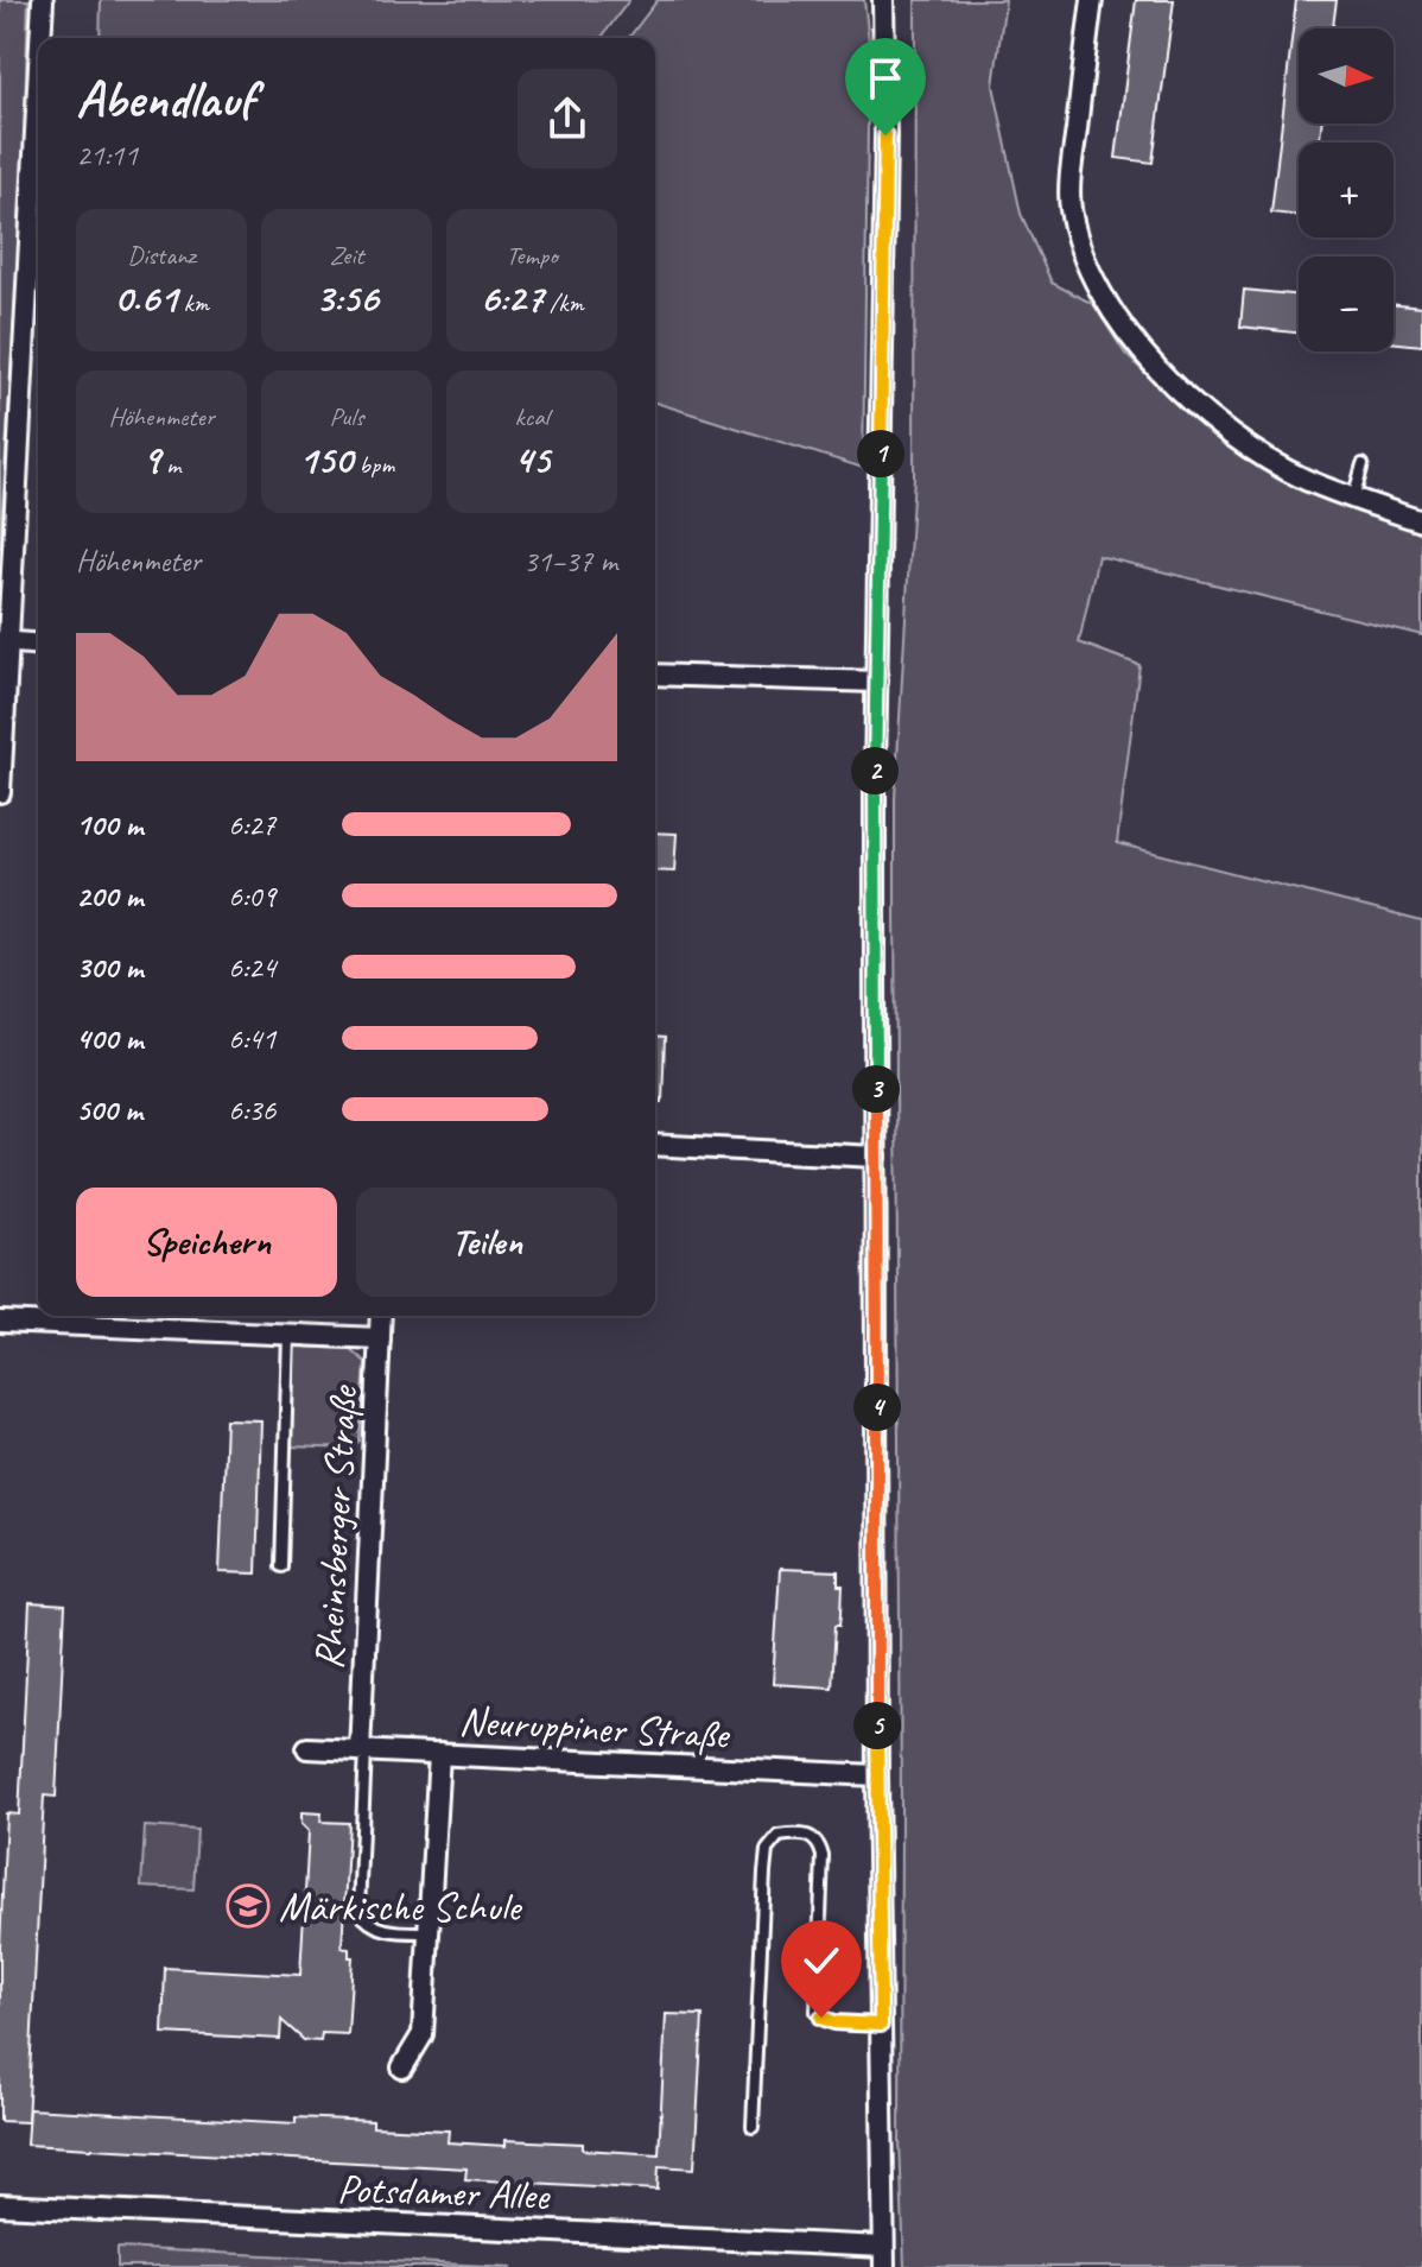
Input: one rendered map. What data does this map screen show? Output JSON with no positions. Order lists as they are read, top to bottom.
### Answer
{
  "streets": {
    "street": ["Rheinsberger Straße", "Neuruppiner Straße", "Potsdamer Allee"]
  },
  "crossings": [
    ["Rheinsberger Straße", "Neuruppiner Straße"]
  ],
  "places": {
    "school or university": ["Märkische Schule"]
  },
  "north": "right",
  "page": {
    "map_buttons": ["+", "−"],
    "heading": ["Abendlauf", "21:11"],
    "stats": [
      ["Distanz", "0.61 km"],
      ["Zeit", "3:56"],
      ["Tempo", "6:27 /km"],
      ["Höhenmeter", "9 m"],
      ["Puls", "150 bpm"],
      ["kcal", "45"]
    ],
    "pins": [
      "1",
      "2",
      "3",
      "4",
      "5"
    ],
    "chart": ["Höhenmeter", "31–37 m"],
    "list": [
      {
        "name": "100 m",
        "note": "6:27"
      },
      {
        "name": "200 m",
        "note": "6:09"
      },
      {
        "name": "300 m",
        "note": "6:24"
      },
      {
        "name": "400 m",
        "note": "6:41"
      },
      {
        "name": "500 m",
        "note": "6:36"
      }
    ],
    "buttons": ["Speichern", "Teilen"]
  }
}
